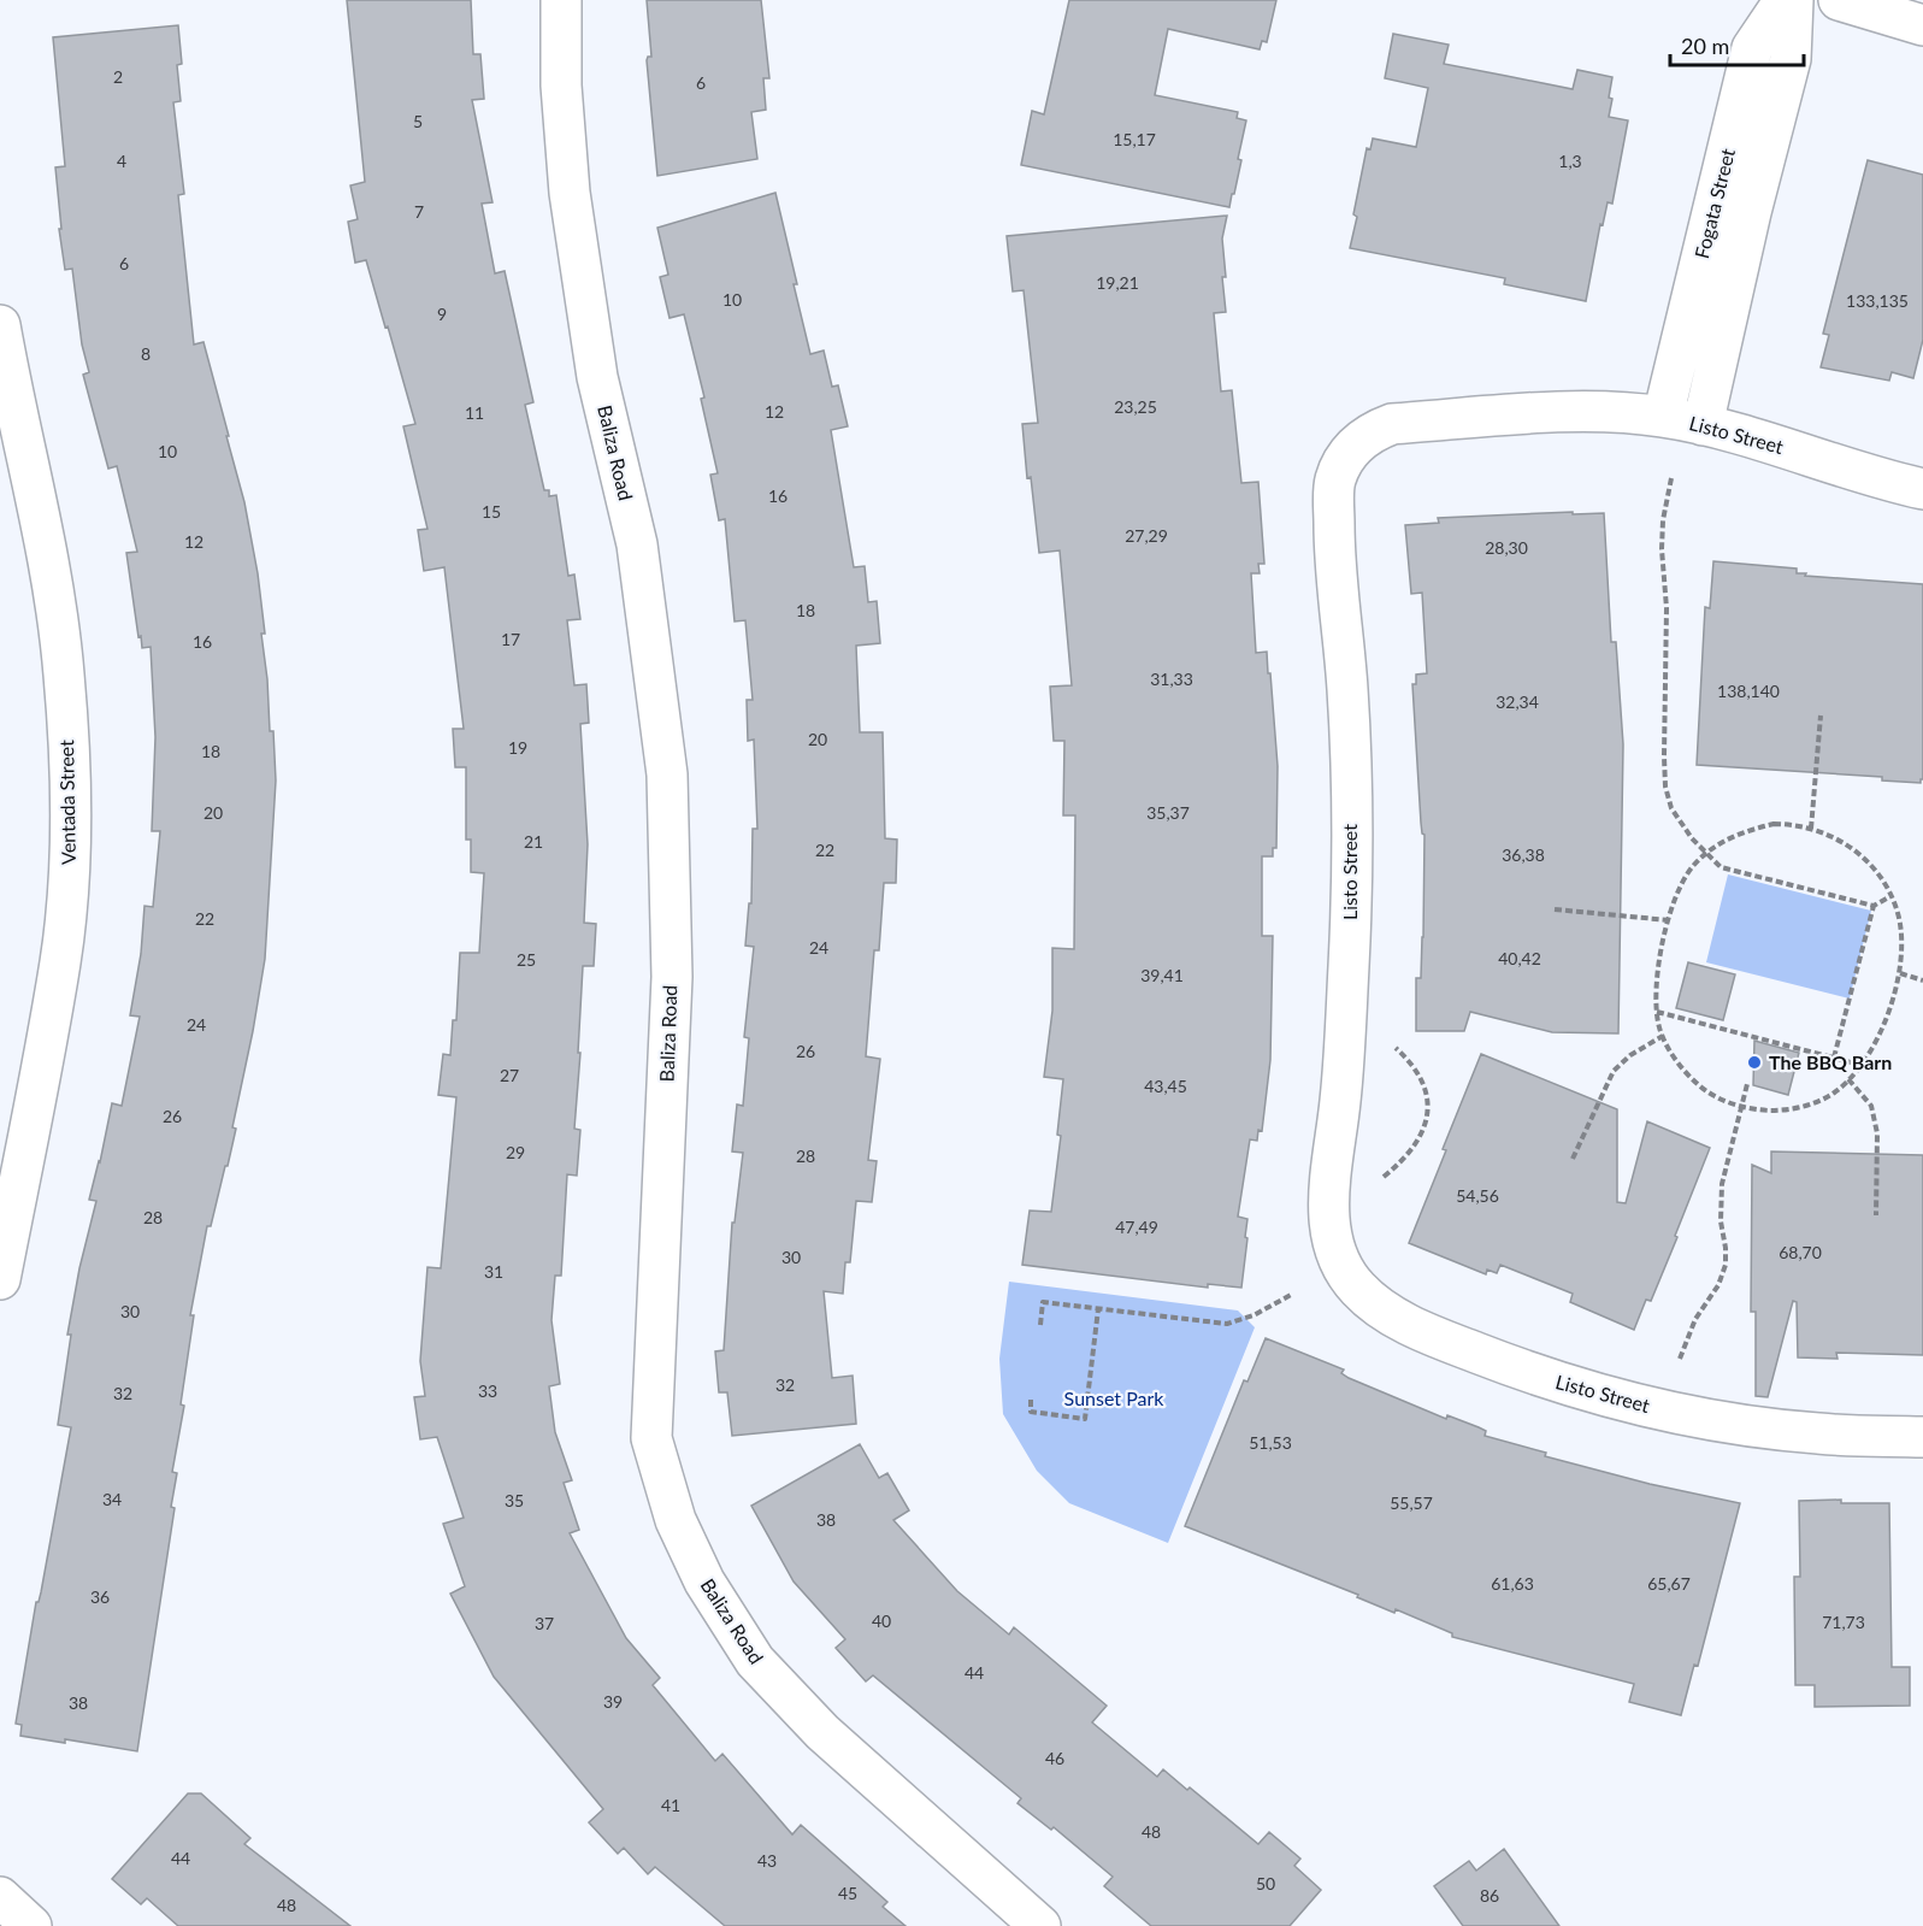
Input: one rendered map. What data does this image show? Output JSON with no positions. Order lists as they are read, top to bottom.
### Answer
{
  "streets": {
    "street": [
      "Fogata Street",
      "Listo Street",
      "Baliza Road",
      "Ventada Street"
    ]
  },
  "crossings": [
    ["Fogata Street", "Listo Street"]
  ],
  "parks": ["Sunset Park"],
  "places": ["The BBQ Barn"],
  "house_numbers": [
    "2",
    "6",
    "5",
    "15,17",
    "4",
    "1,3",
    "7",
    "6",
    "19,21",
    "10",
    "133,135",
    "9",
    "8",
    "23,25",
    "12",
    "11",
    "10",
    "16",
    "15",
    "27,29",
    "12",
    "28,30",
    "18",
    "17",
    "16",
    "31,33",
    "138,140",
    "32,34",
    "20",
    "19",
    "18",
    "20",
    "35,37",
    "21",
    "22",
    "36,38",
    "22",
    "24",
    "40,42",
    "25",
    "39,41",
    "24",
    "26",
    "27",
    "43,45",
    "26",
    "29",
    "28",
    "54,56",
    "28",
    "47,49",
    "68,70",
    "30",
    "31",
    "30",
    "32",
    "33",
    "32",
    "51,53",
    "34",
    "35",
    "55,57",
    "38",
    "61,63",
    "65,67",
    "36",
    "40",
    "71,73",
    "37",
    "44",
    "39",
    "38",
    "46",
    "41",
    "48",
    "44",
    "43",
    "50",
    "45",
    "86",
    "48"
  ],
  "scale_bar": "20 m"
}
